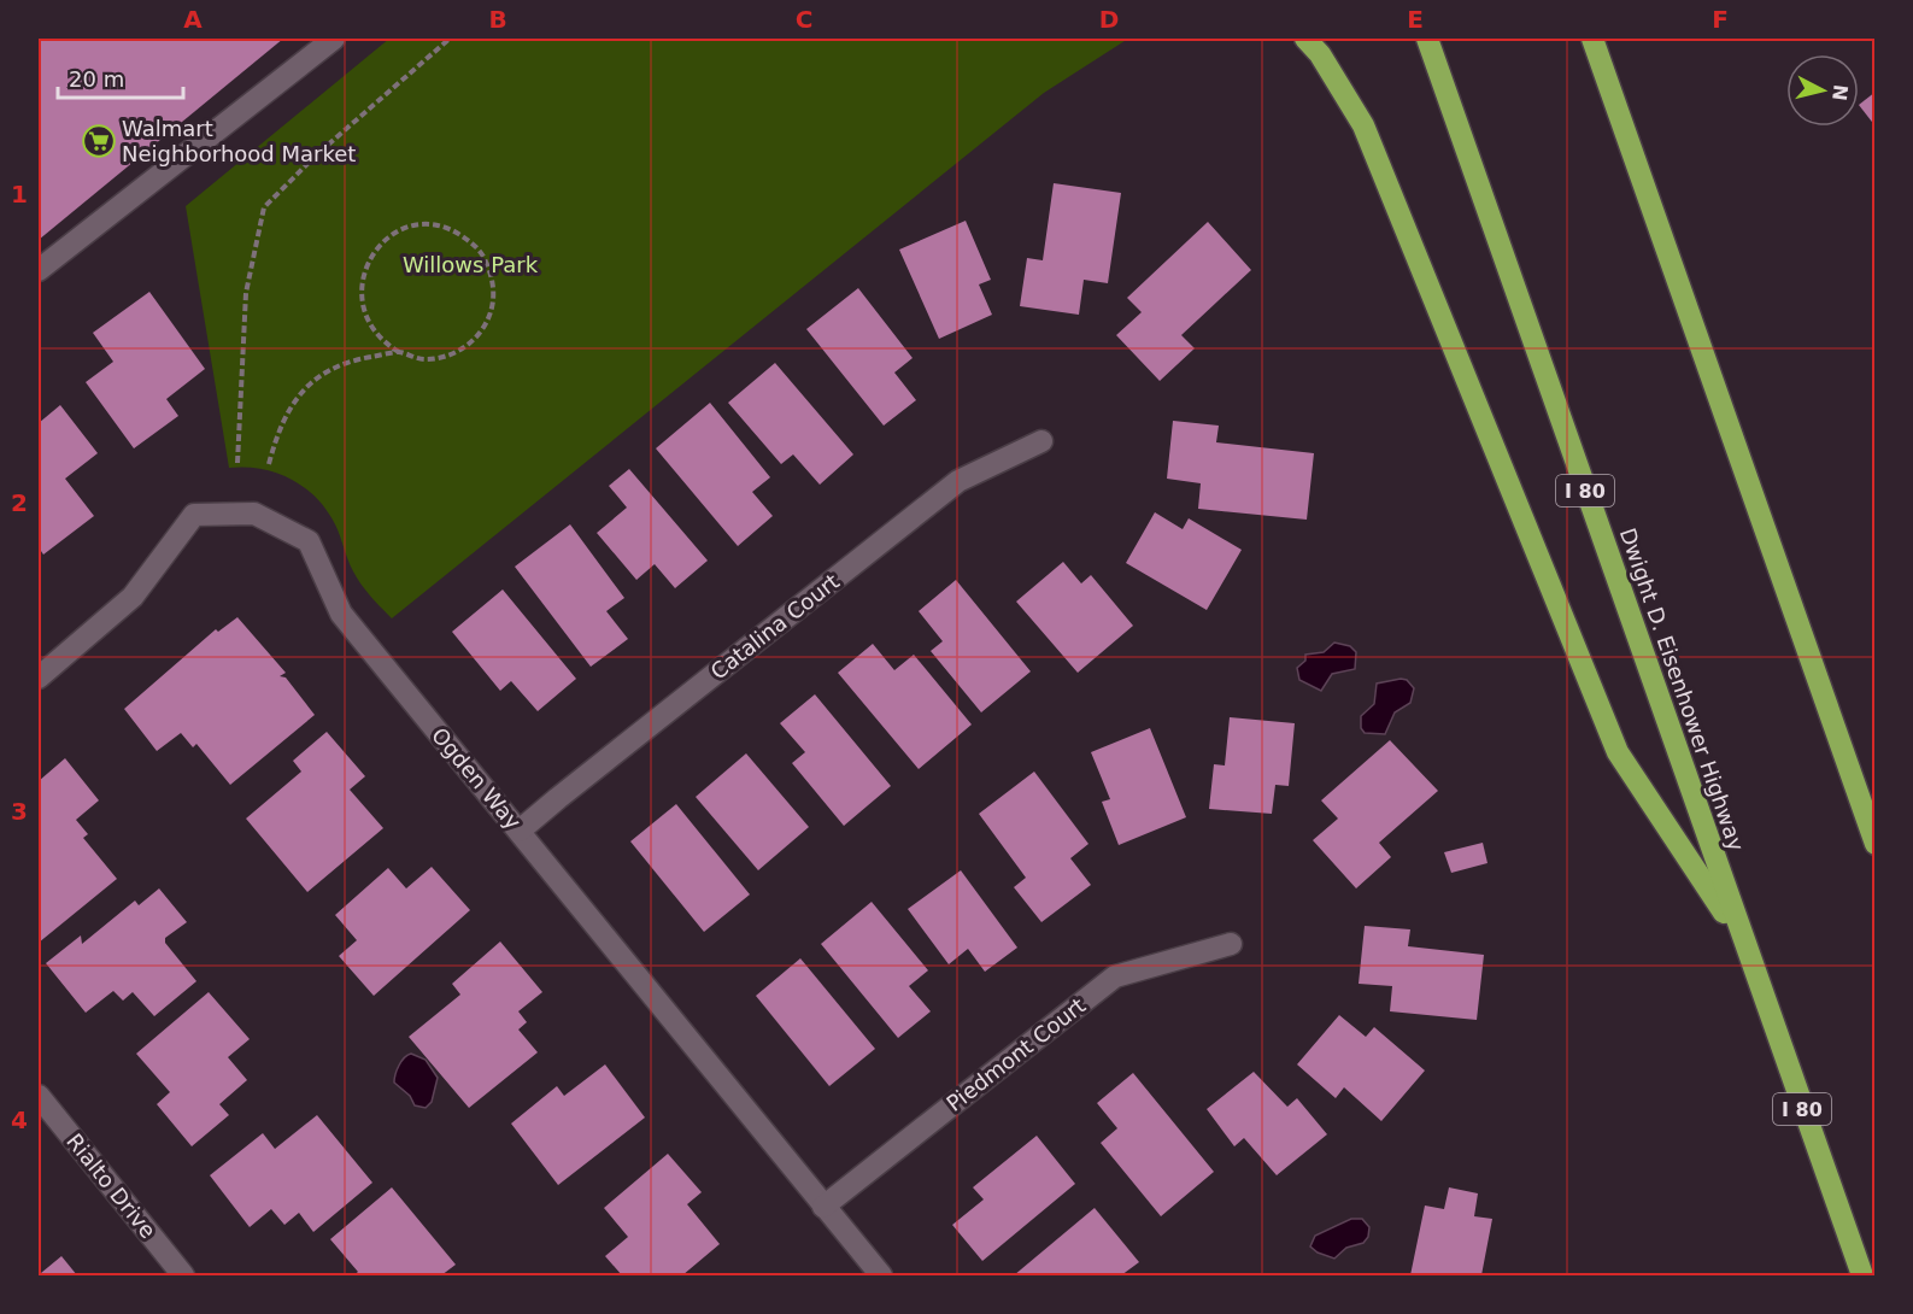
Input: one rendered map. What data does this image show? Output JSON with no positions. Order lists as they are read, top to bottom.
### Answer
{
  "streets": {
    "highway": ["I 80", "Dwight D. Eisenhower Highway"],
    "street": [
      "Catalina Court",
      "Ogden Way",
      "Piedmont Court",
      "Rialto Drive"
    ]
  },
  "crossings": [
    ["Catalina Court", "Ogden Way"],
    ["Ogden Way", "Piedmont Court"]
  ],
  "parks": ["Willows Park"],
  "places": {
    "supermarket": ["Walmart Neighborhood Market"]
  },
  "scale_bar": "20 m",
  "north": "right",
  "grid": {
    "columns": [
      "A",
      "B",
      "C",
      "D",
      "E",
      "F"
    ],
    "rows": [
      "1",
      "2",
      "3",
      "4"
    ]
  }
}
